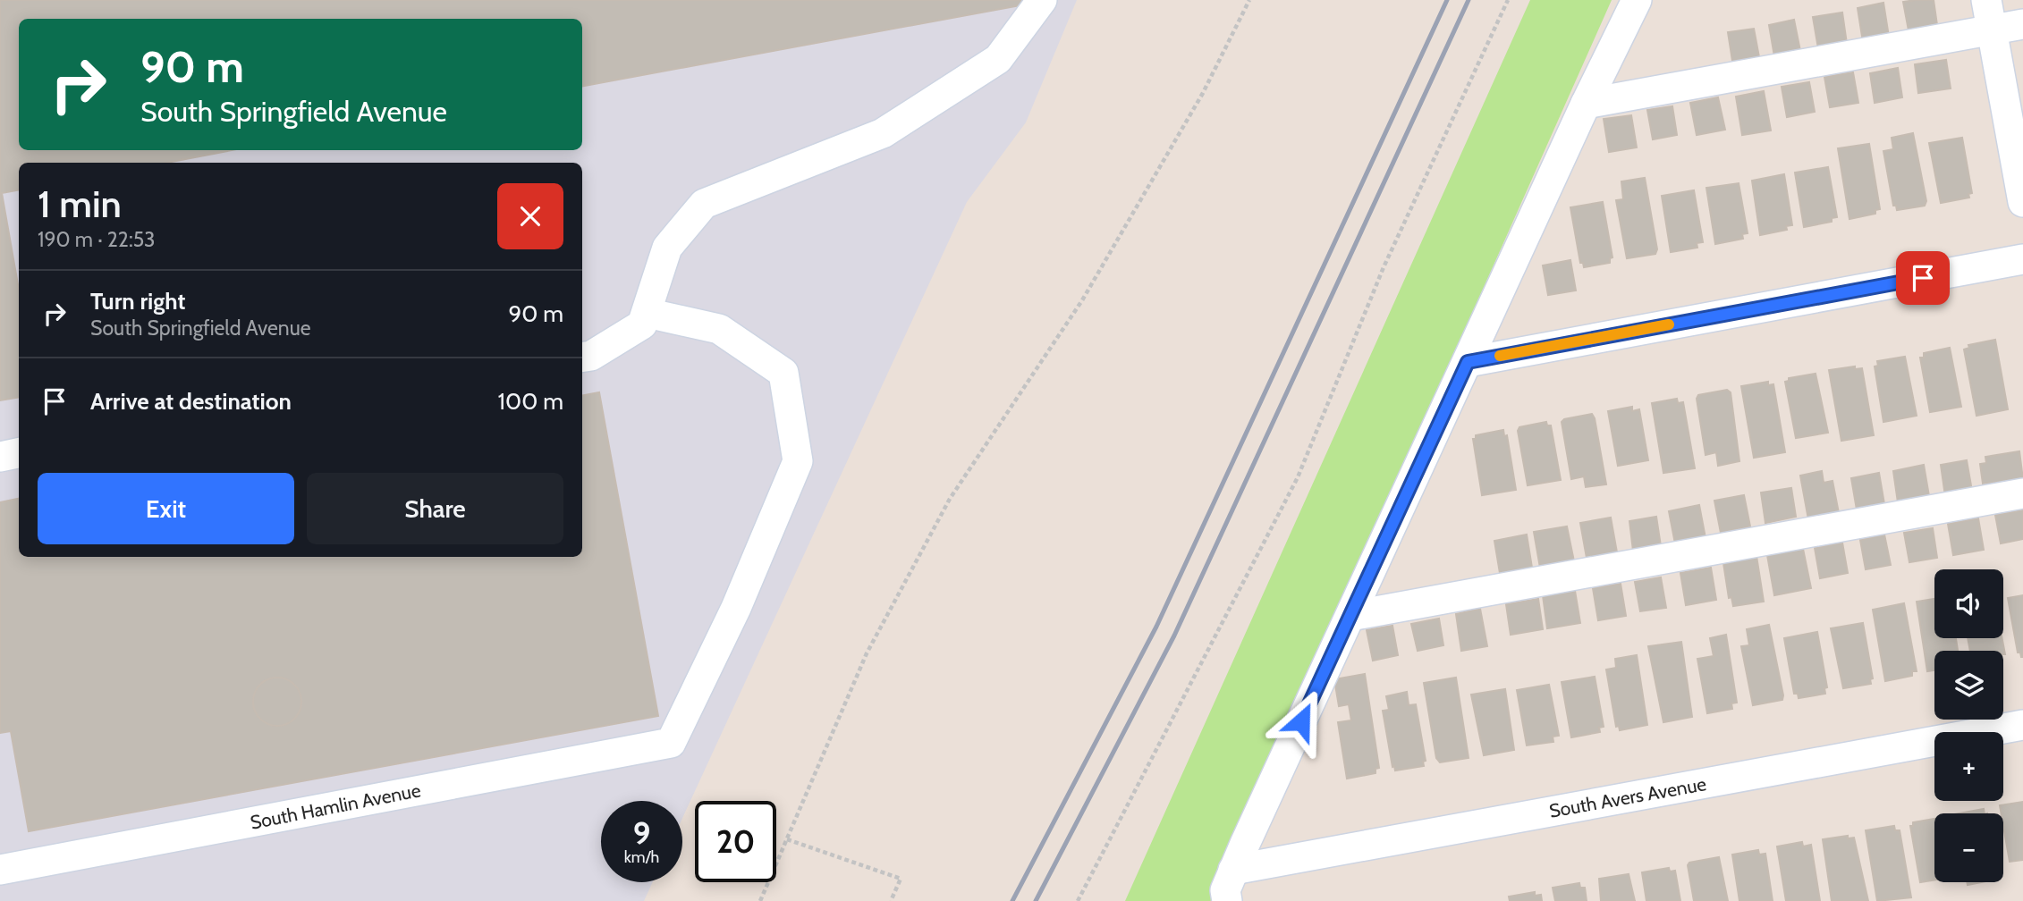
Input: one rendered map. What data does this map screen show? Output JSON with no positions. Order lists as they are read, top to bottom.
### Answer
{
  "streets": {
    "street": ["South Avers Avenue", "South Hamlin Avenue"]
  },
  "page": {
    "turn": ["90 m", "South Springfield Avenue"],
    "heading": ["1 min", "190 m · 22:53"],
    "list": [
      {
        "name": "Turn right",
        "note": "South Springfield Avenue",
        "value": "90 m"
      },
      {
        "name": "Arrive at destination",
        "value": "100 m"
      }
    ],
    "buttons": ["Exit", "Share"],
    "map_buttons": ["+", "−"],
    "speed": "9 km/h",
    "limit": "20"
  }
}
